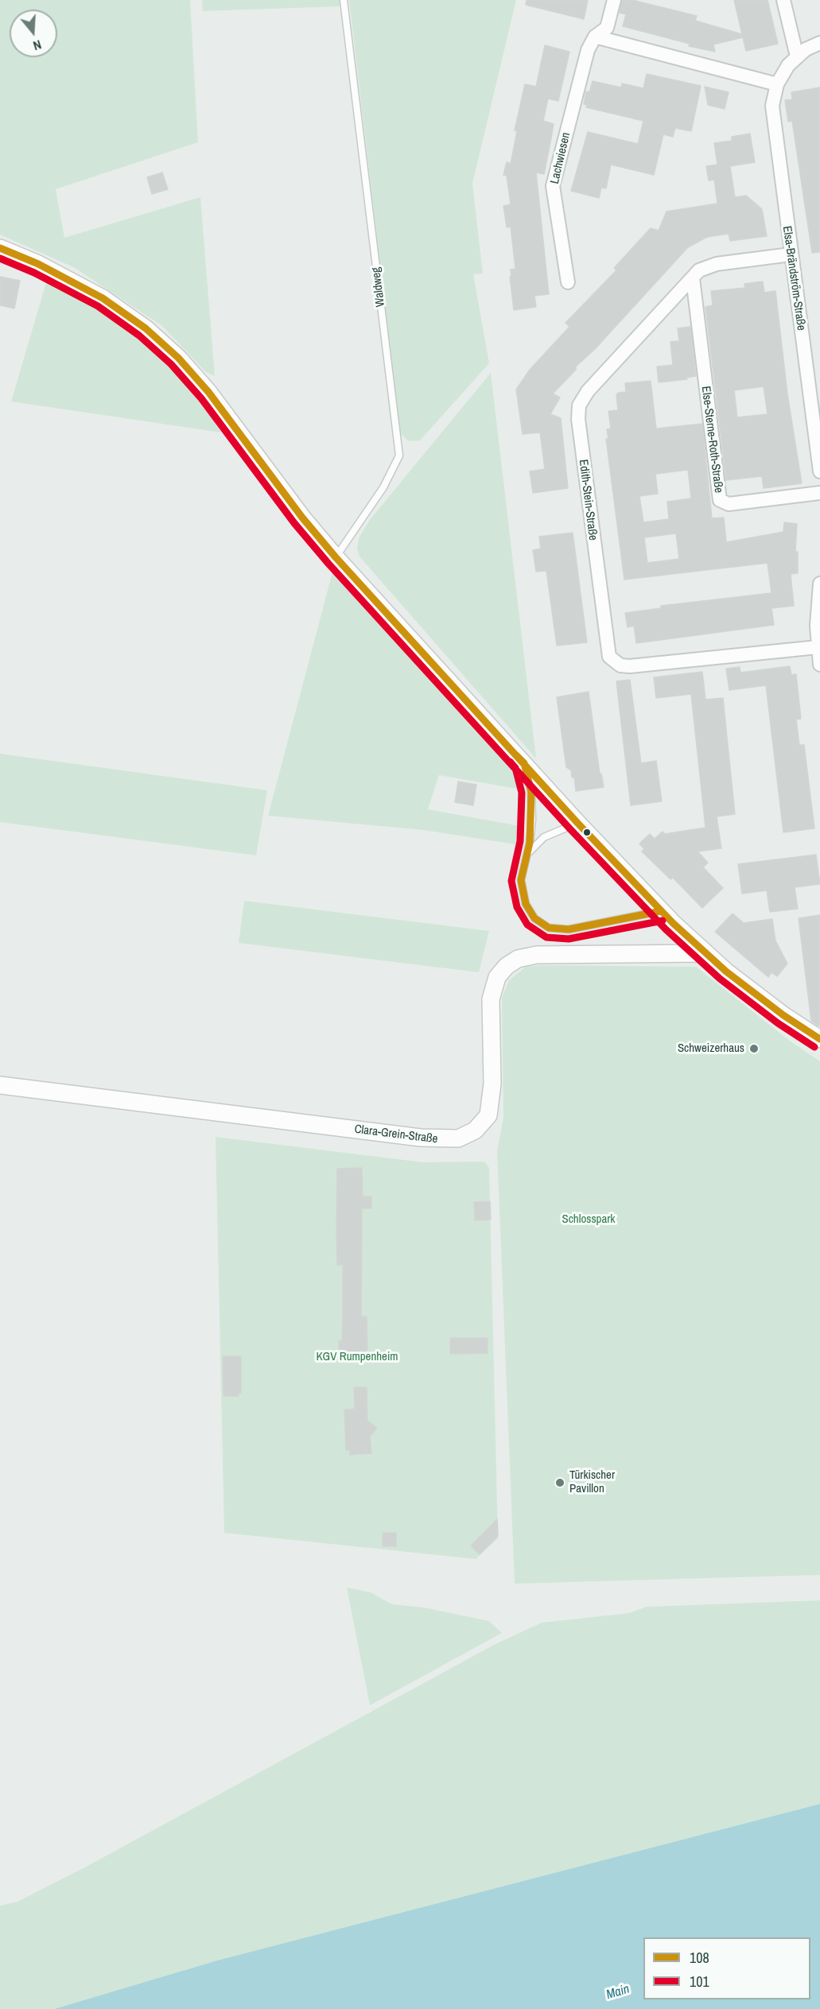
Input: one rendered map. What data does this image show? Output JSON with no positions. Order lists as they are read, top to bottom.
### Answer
{
  "streets": {
    "street": [
      "Lachwiesen",
      "Elsa-Brändström-Straße",
      "Else-Sterne-Roth-Straße",
      "Edith-Stein-Straße",
      "Clara-Grein-Straße"
    ],
    "lane": ["Waldweg"]
  },
  "crossings": [
    ["Elsa-Brändström-Straße", "Edith-Stein-Straße"],
    ["Else-Sterne-Roth-Straße", "Edith-Stein-Straße"]
  ],
  "water": ["Main"],
  "parks": ["Schlosspark", "KGV Rumpenheim"],
  "places": ["Schweizerhaus", "Türkischer Pavillon"],
  "lines": ["transit line 108", "transit line 101"],
  "legend": ["108", "101"],
  "north": "bottom"
}
